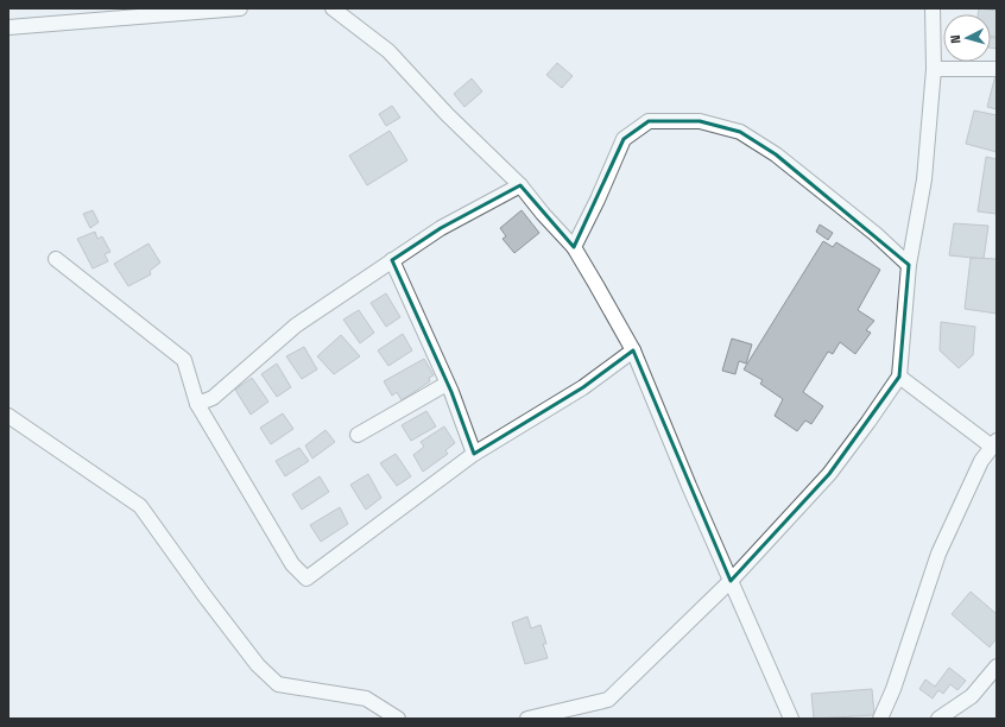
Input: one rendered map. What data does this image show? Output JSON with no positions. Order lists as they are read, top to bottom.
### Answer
{
  "north": "left"
}
